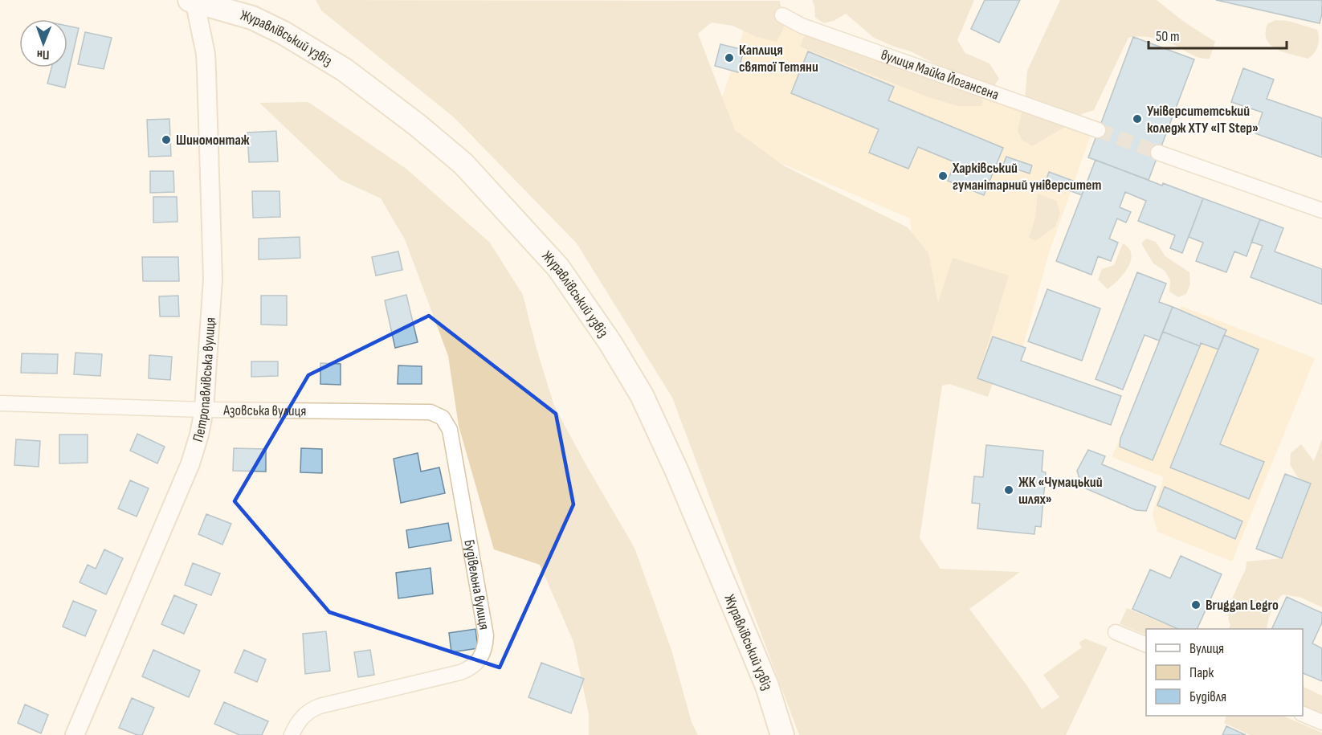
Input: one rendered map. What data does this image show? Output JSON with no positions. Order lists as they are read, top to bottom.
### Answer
{
  "streets": {
    "main road": ["Журавлівський узвіз"],
    "street": [
      "вулиця Майка Йогансена",
      "Петропавлівська вулиця",
      "Азовська вулиця",
      "Будівельна вулиця"
    ]
  },
  "crossings": [
    ["Журавлівський узвіз", "Петропавлівська вулиця"],
    ["Петропавлівська вулиця", "Азовська вулиця"],
    ["Азовська вулиця", "Будівельна вулиця"]
  ],
  "places": [
    "Каплиця святої Тетяни",
    "Університетський коледж ХТУ «IT Step»",
    "Шиномонтаж",
    "Харківський гуманітарний університет",
    "ЖК «Чумацький шлях»",
    "Bruggan Legro"
  ],
  "legend": ["Вулиця", "Парк", "Будівля"],
  "scale_bar": "50 m",
  "north": "bottom"
}
